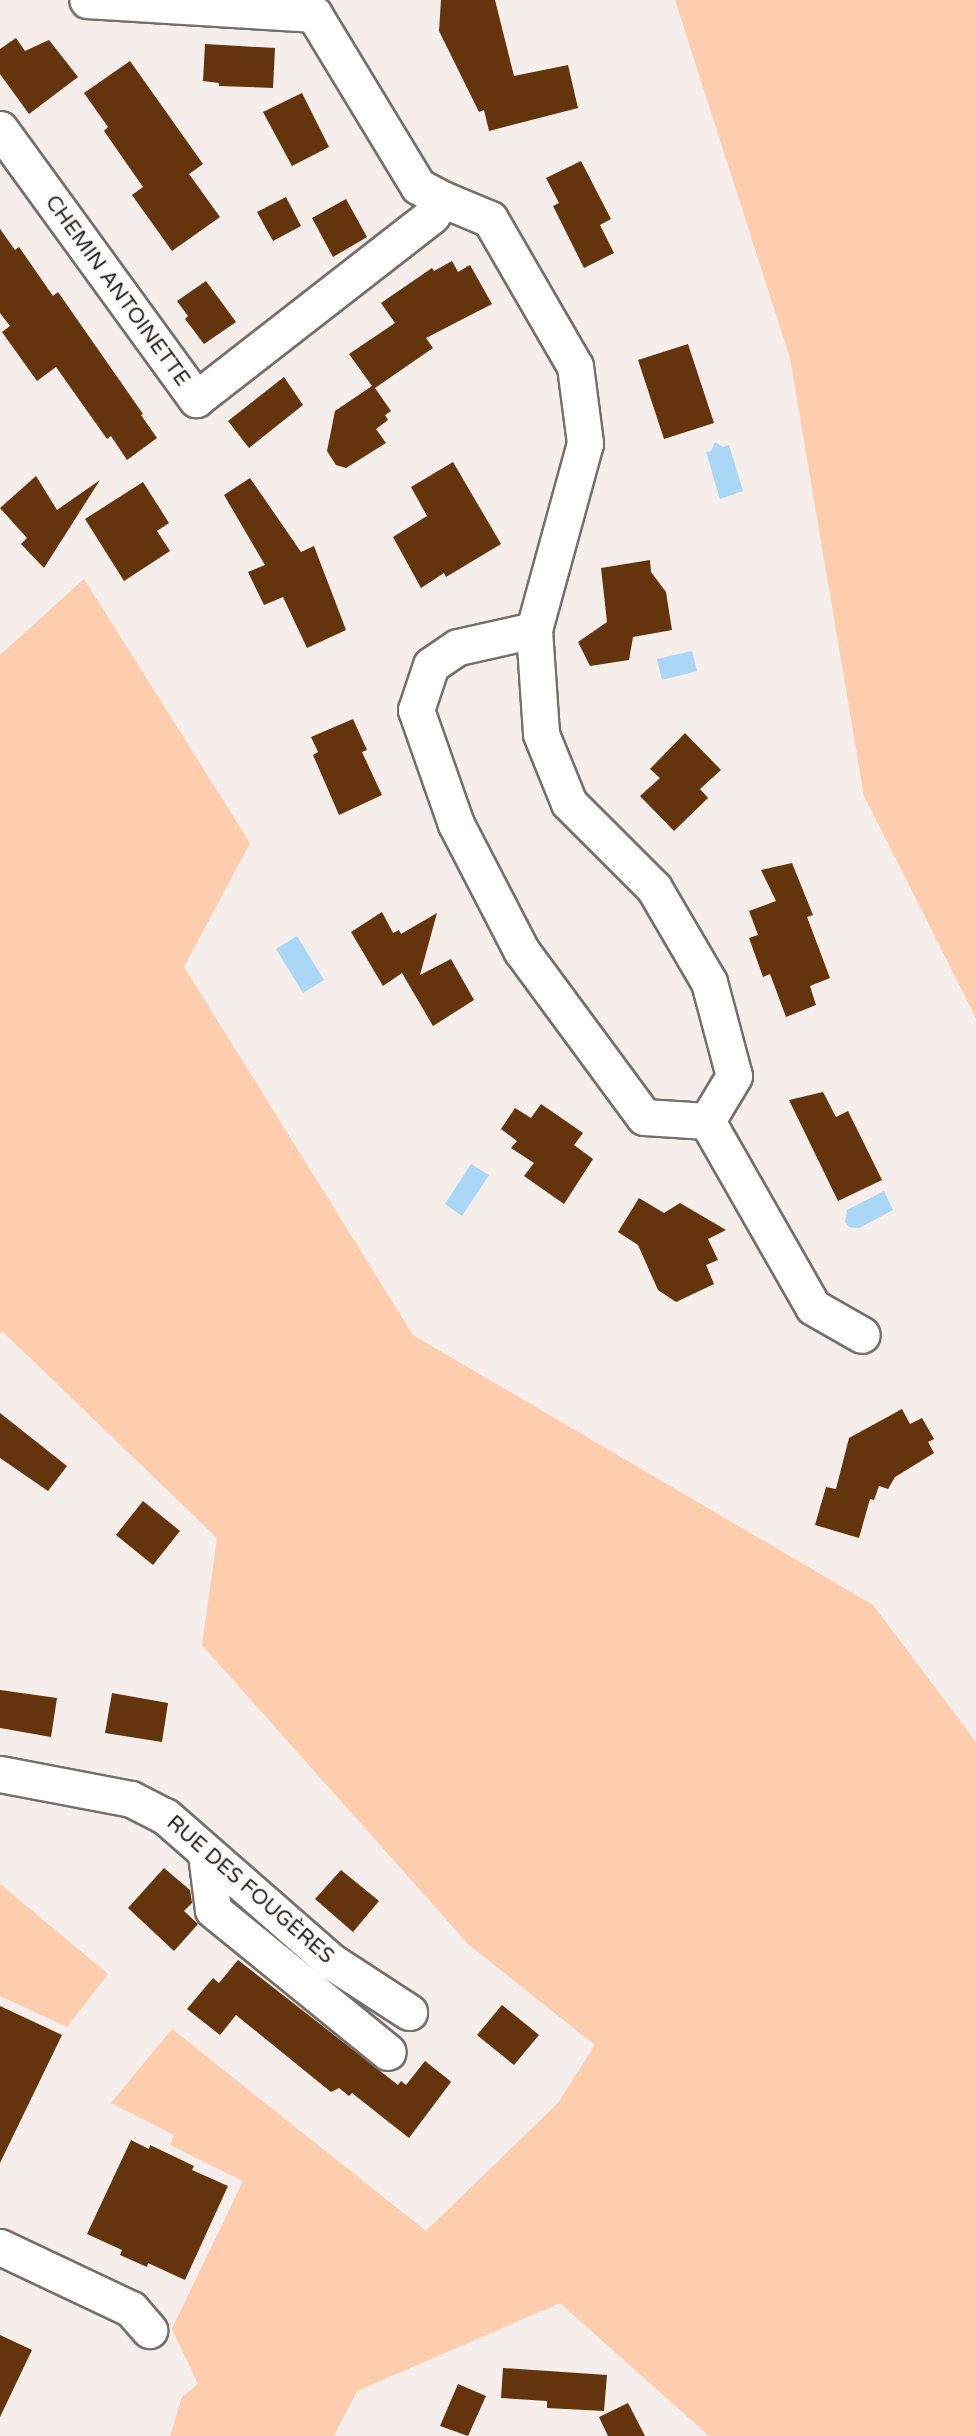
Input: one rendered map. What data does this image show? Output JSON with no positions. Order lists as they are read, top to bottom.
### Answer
{
  "streets": {
    "street": ["CHEMIN ANTOINETTE", "RUE DES FOUGÈRES"]
  }
}
